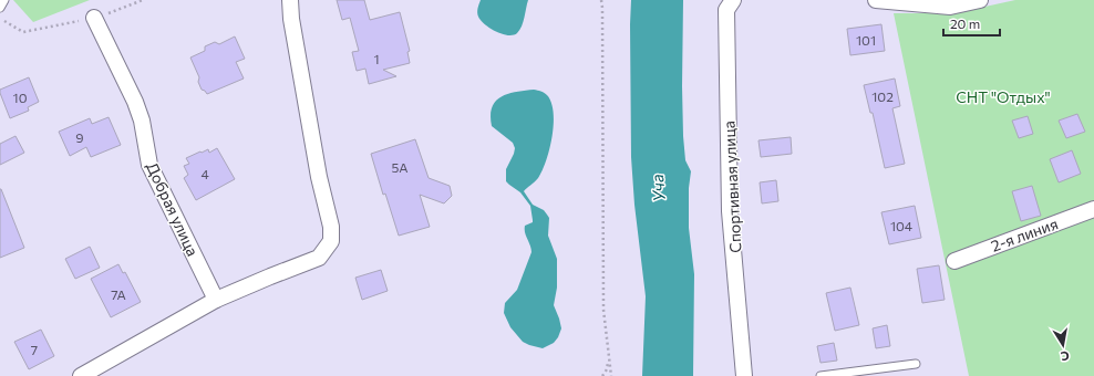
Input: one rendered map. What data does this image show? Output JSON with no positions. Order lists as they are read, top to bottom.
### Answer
{
  "streets": {
    "street": ["Спортивная улица", "Добрая улица", "2-я линия"]
  },
  "water": ["Уча"],
  "parks": ["СНТ \"Отдых\""],
  "house_numbers": [
    "101",
    "1",
    "102",
    "10",
    "9",
    "5А",
    "4",
    "104",
    "7А",
    "7"
  ],
  "scale_bar": "20 m",
  "north": "bottom"
}
